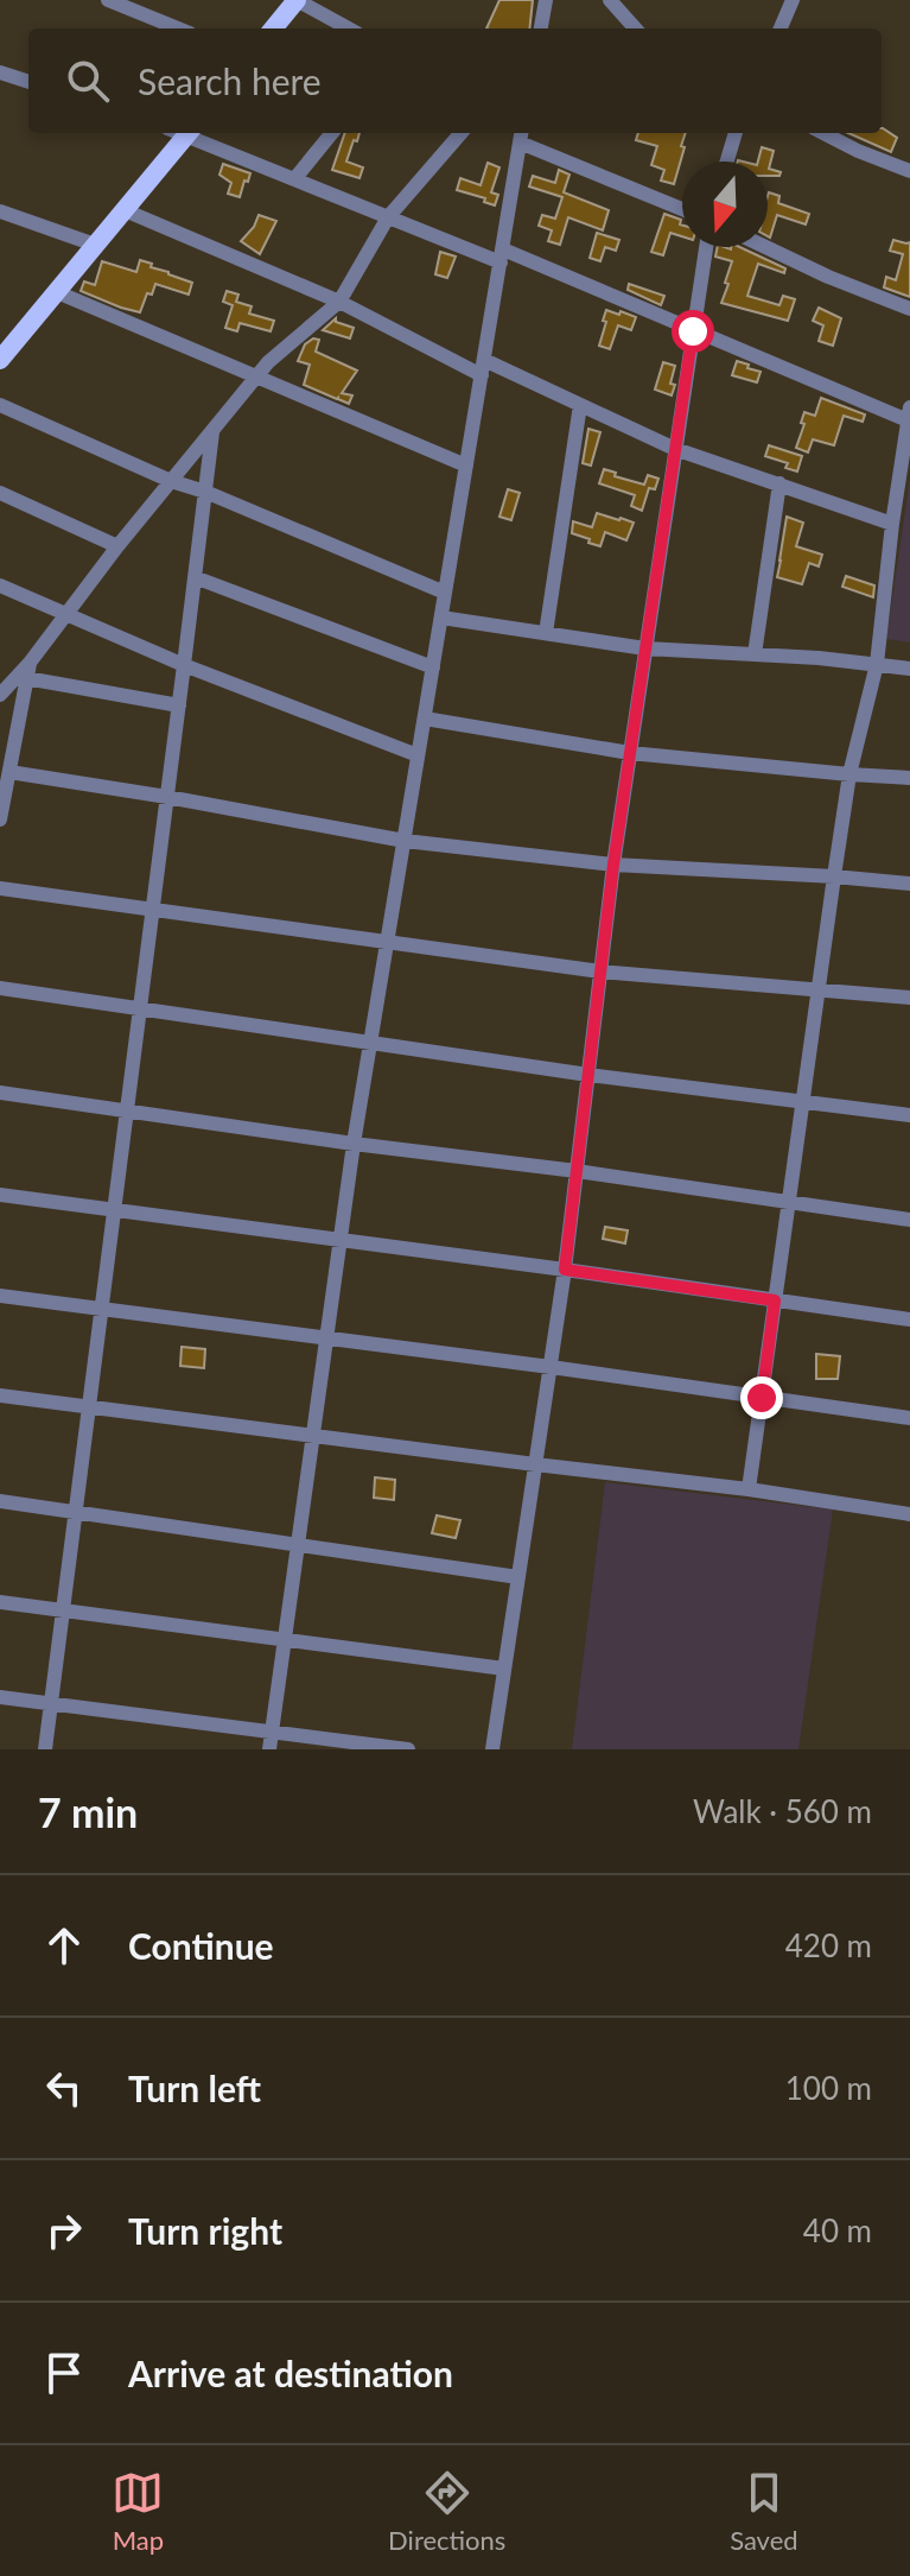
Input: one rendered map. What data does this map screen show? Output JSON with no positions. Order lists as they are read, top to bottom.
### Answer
{
  "north": "bottom",
  "page": {
    "search": "Search here",
    "heading": ["7 min", "Walk · 560 m"],
    "list": [
      ["Continue", "420 m"],
      ["Turn left", "100 m"],
      ["Turn right", "40 m"],
      "Arrive at destination"
    ],
    "nav": ["Map", "Directions", "Saved"]
  }
}
